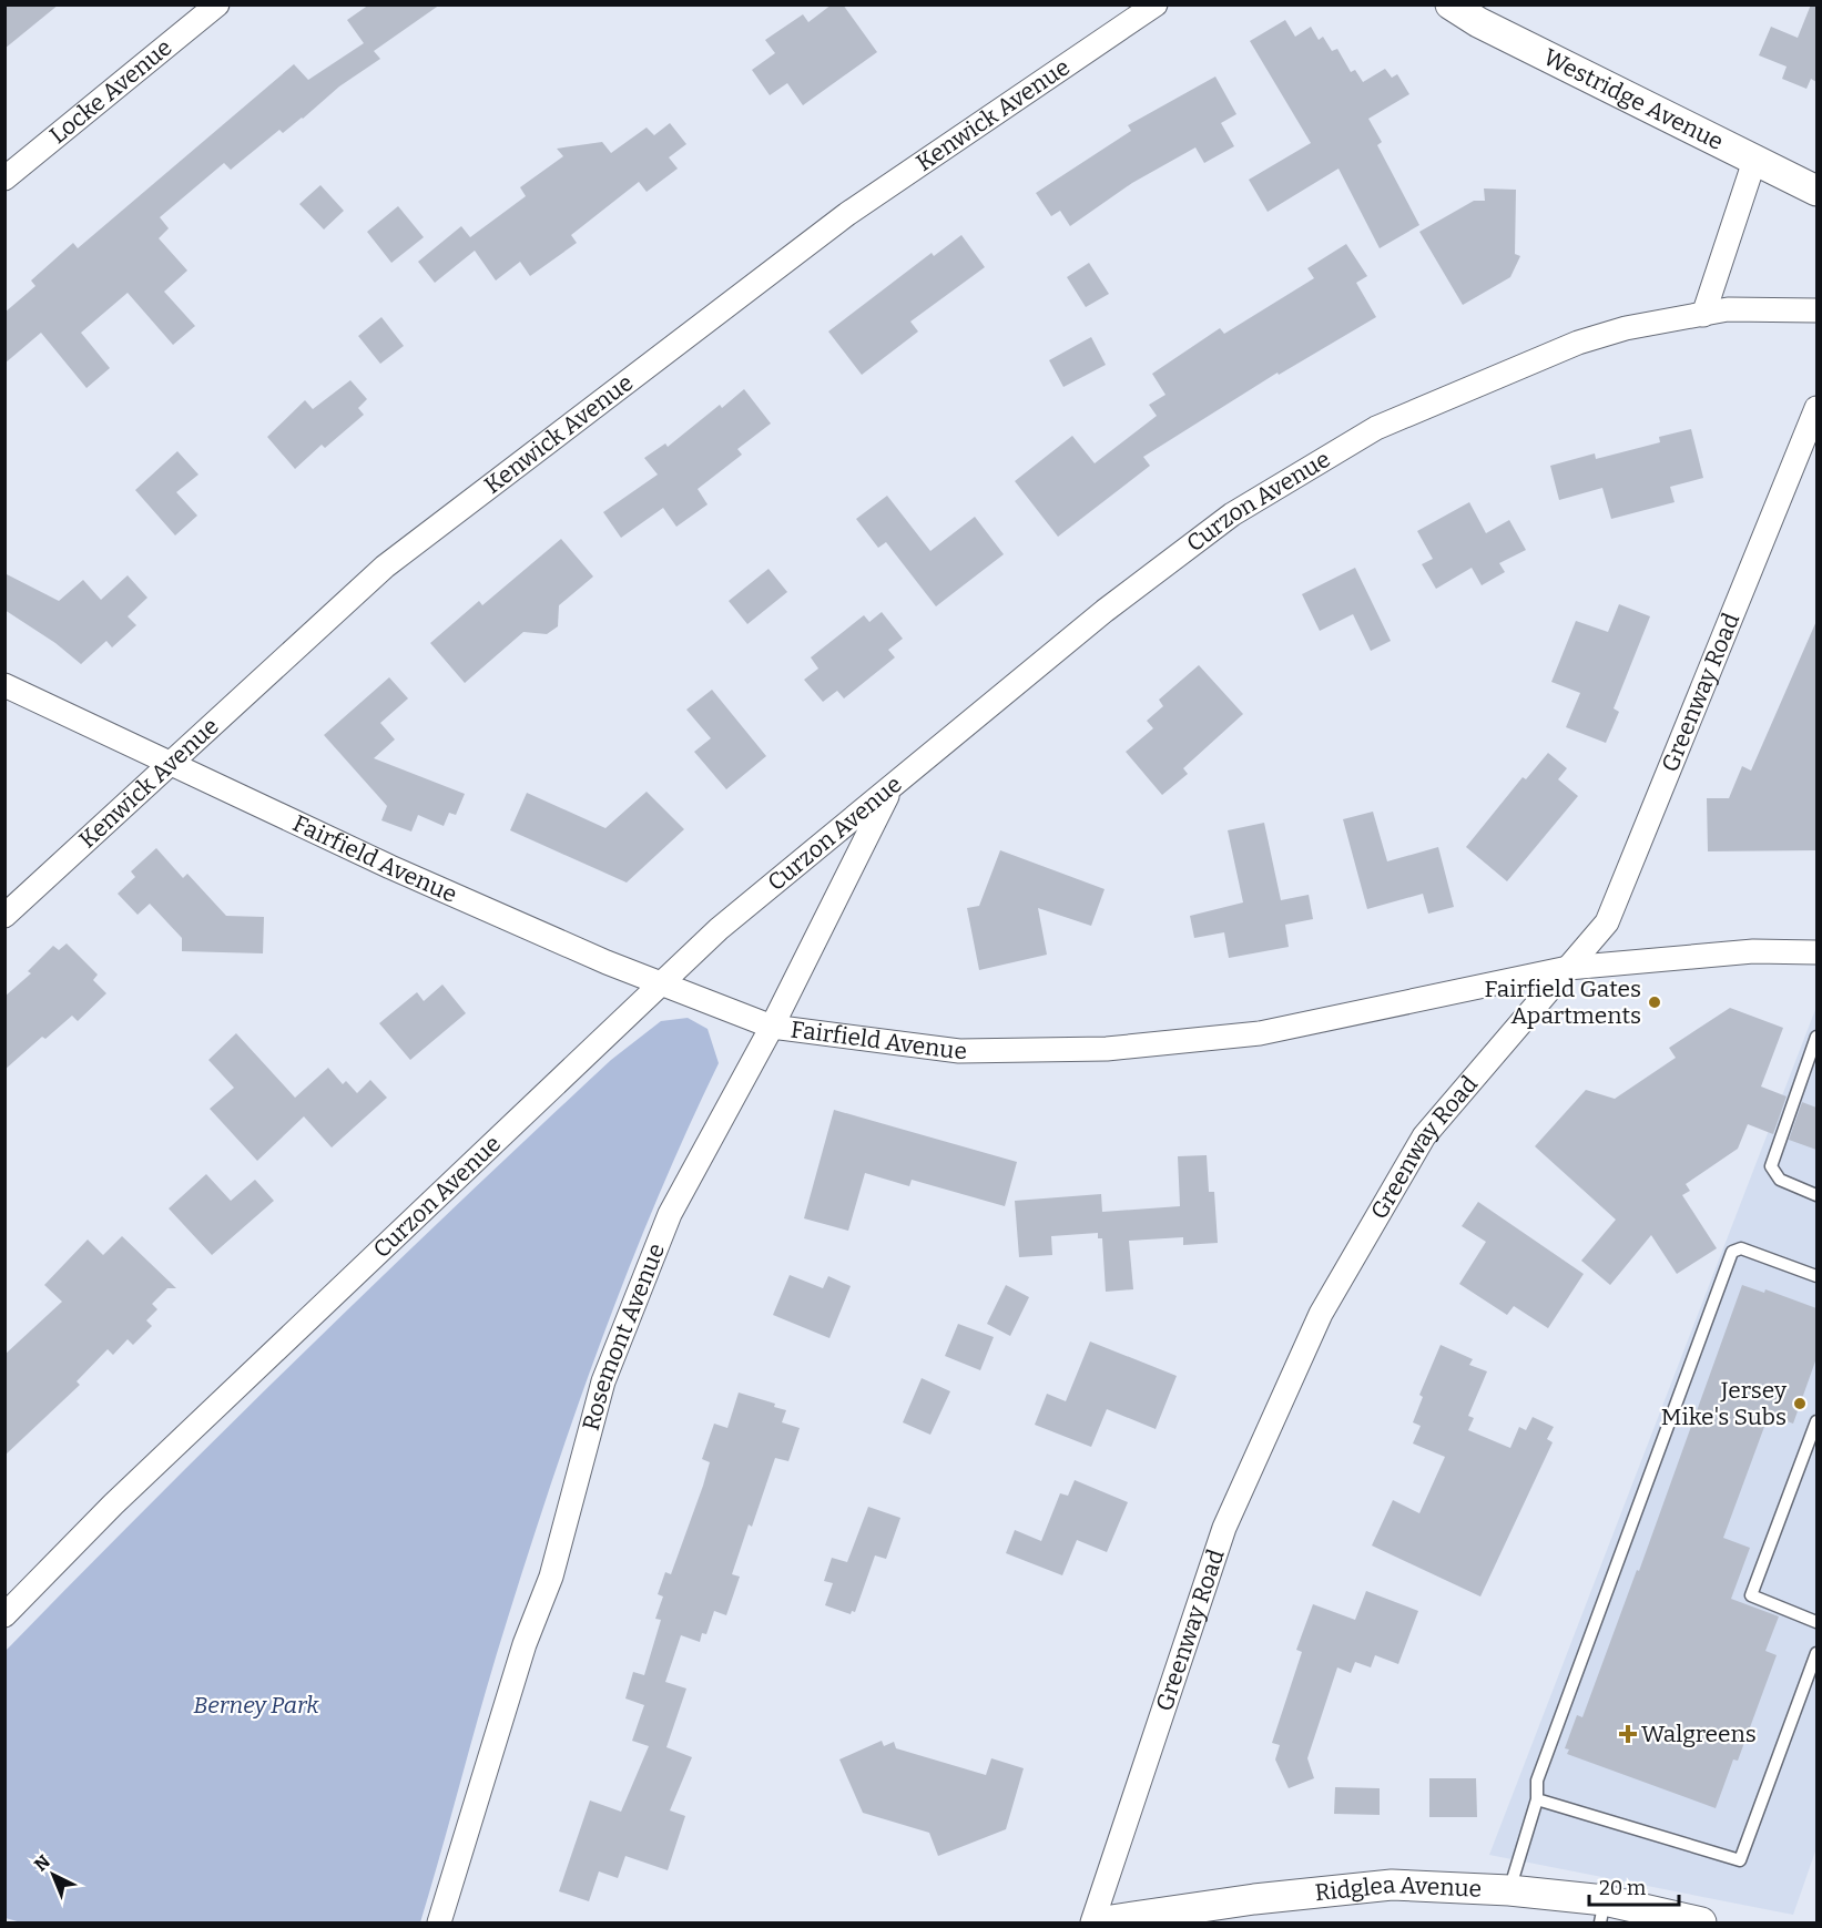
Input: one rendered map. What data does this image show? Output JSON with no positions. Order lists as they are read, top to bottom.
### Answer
{
  "streets": {
    "street": [
      "Locke Avenue",
      "Westridge Avenue",
      "Kenwick Avenue",
      "Curzon Avenue",
      "Greenway Road",
      "Fairfield Avenue",
      "Rosemont Avenue",
      "Ridglea Avenue"
    ]
  },
  "crossings": [
    ["Kenwick Avenue", "Fairfield Avenue"],
    ["Curzon Avenue", "Fairfield Avenue"],
    ["Curzon Avenue", "Rosemont Avenue"],
    ["Greenway Road", "Fairfield Avenue"],
    ["Greenway Road", "Ridglea Avenue"],
    ["Fairfield Avenue", "Rosemont Avenue"]
  ],
  "parks": ["Berney Park"],
  "places": {
    "other": ["Fairfield Gates Apartments", "Jersey Mike's Subs"],
    "health": ["Walgreens"]
  },
  "scale_bar": "20 m",
  "north": "top left"
}
